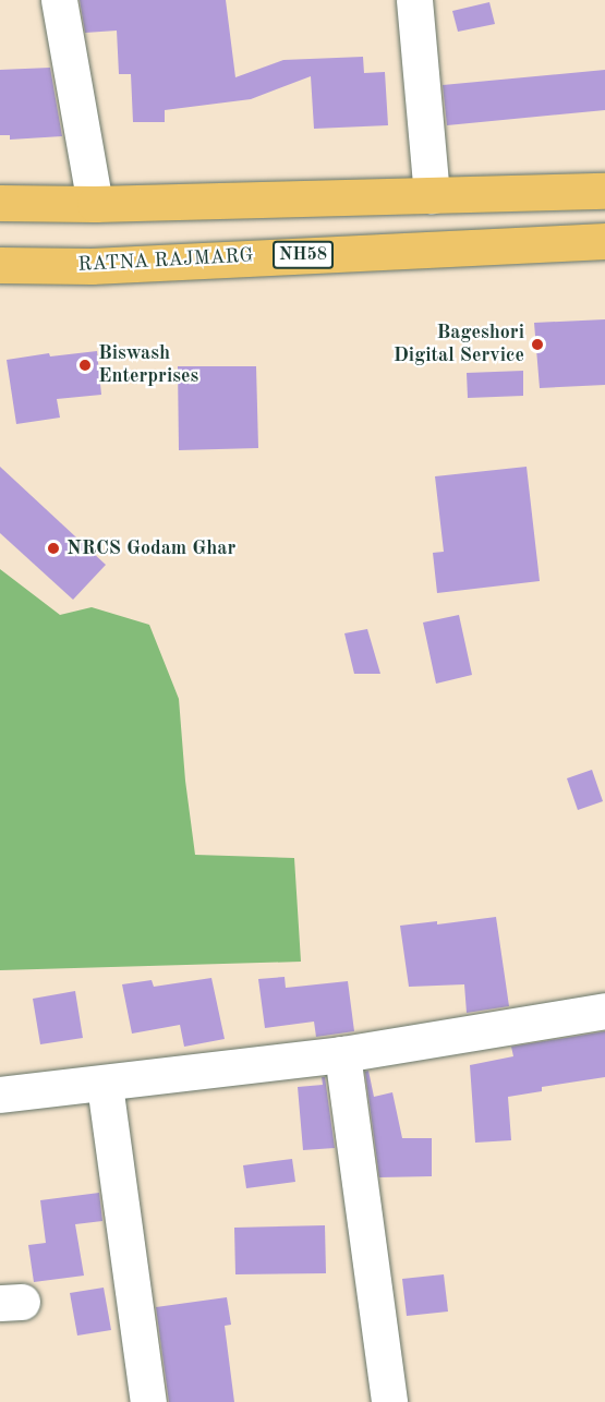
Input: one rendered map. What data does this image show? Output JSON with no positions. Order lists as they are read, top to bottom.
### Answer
{
  "streets": {
    "highway": ["NH58", "RATNA RAJMARG"]
  },
  "places": ["Bageshori Digital Service", "Biswash Enterprises", "NRCS Godam Ghar"]
}
